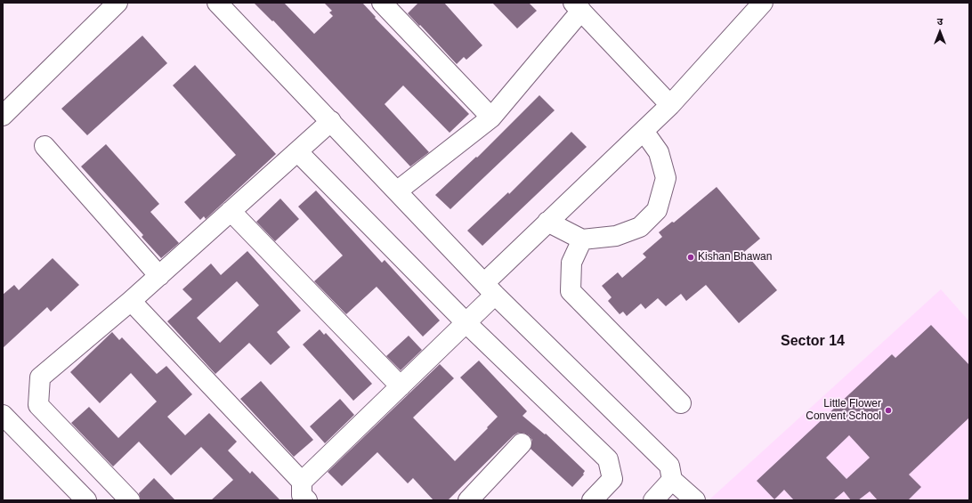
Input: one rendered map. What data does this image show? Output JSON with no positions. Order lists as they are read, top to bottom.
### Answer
{
  "districts": ["Sector 14"],
  "places": ["Kishan Bhawan", "Little Flower Convent School"],
  "north": "top"
}
